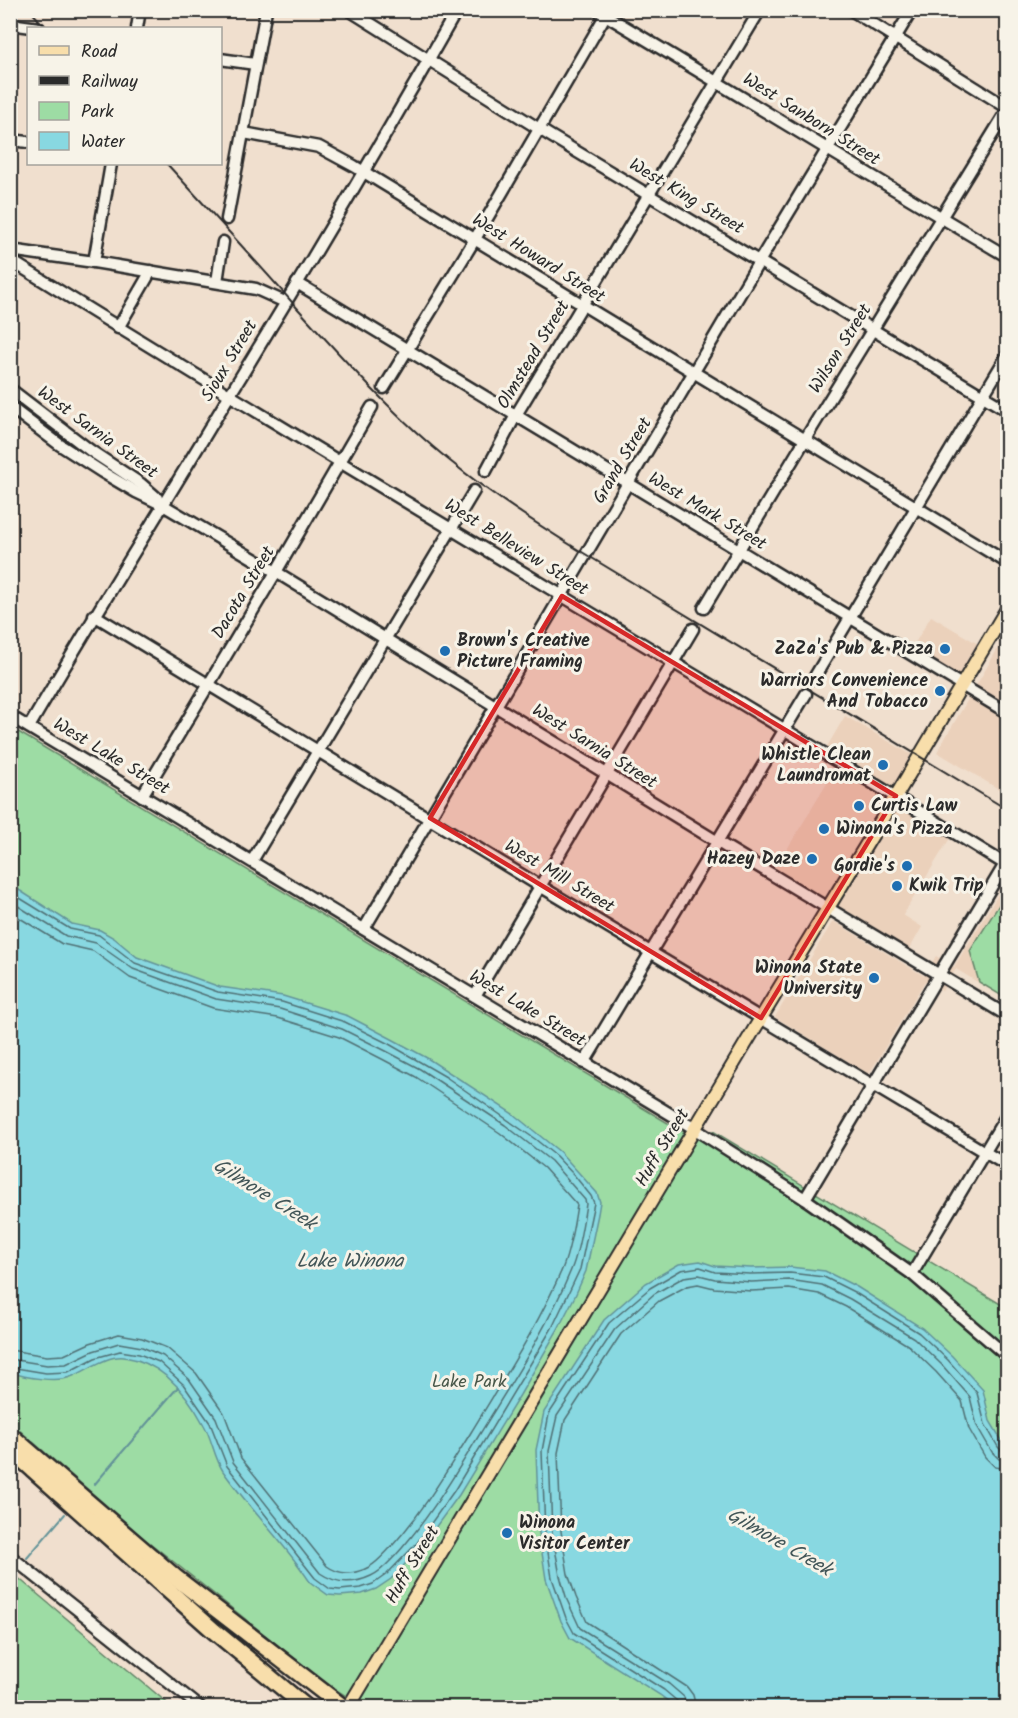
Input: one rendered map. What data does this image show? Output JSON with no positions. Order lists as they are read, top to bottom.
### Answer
{
  "streets": {
    "main road": ["Huff Street"],
    "street": [
      "West Sanborn Street",
      "West King Street",
      "West Howard Street",
      "Wilson Street",
      "Olmstead Street",
      "Sioux Street",
      "West Sarnia Street",
      "Grand Street",
      "West Mark Street",
      "West Belleview Street",
      "Dacota Street",
      "West Lake Street",
      "West Mill Street"
    ]
  },
  "crossings": [
    ["West Sanborn Street", "Wilson Street"],
    ["West Sanborn Street", "Olmstead Street"],
    ["West Sanborn Street", "Grand Street"],
    ["West King Street", "Wilson Street"],
    ["West King Street", "Olmstead Street"],
    ["West King Street", "Sioux Street"],
    ["West King Street", "Grand Street"],
    ["West Howard Street", "Wilson Street"],
    ["West Howard Street", "Olmstead Street"],
    ["West Howard Street", "Sioux Street"],
    ["West Howard Street", "Grand Street"],
    ["Wilson Street", "West Mark Street"],
    ["Olmstead Street", "West Mark Street"],
    ["Sioux Street", "West Sarnia Street"],
    ["Sioux Street", "West Mark Street"],
    ["Sioux Street", "West Belleview Street"],
    ["Sioux Street", "West Lake Street"],
    ["Sioux Street", "West Mill Street"],
    ["West Sarnia Street", "Grand Street"],
    ["West Sarnia Street", "West Belleview Street"],
    ["West Sarnia Street", "Dacota Street"],
    ["West Sarnia Street", "Huff Street"],
    ["Grand Street", "West Mark Street"],
    ["Grand Street", "West Belleview Street"],
    ["Grand Street", "West Lake Street"],
    ["Grand Street", "West Mill Street"],
    ["West Mark Street", "Huff Street"],
    ["West Belleview Street", "Dacota Street"],
    ["West Belleview Street", "Huff Street"],
    ["Dacota Street", "West Lake Street"],
    ["Dacota Street", "West Mill Street"],
    ["West Lake Street", "Huff Street"],
    ["West Mill Street", "Huff Street"]
  ],
  "water": ["Gilmore Creek", "Lake Winona"],
  "parks": ["Lake Park"],
  "places": [
    "ZaZa's Pub & Pizza",
    "Brown's Creative Picture Framing",
    "Warriors Convenience And Tobacco",
    "Whistle Clean Laundromat",
    "Curtis Law",
    "Winona's Pizza",
    "Hazey Daze",
    "Gordie's",
    "Kwik Trip",
    "Winona State University",
    "Winona Visitor Center"
  ],
  "legend": [
    "Road",
    "Railway",
    "Park",
    "Water"
  ]
}
